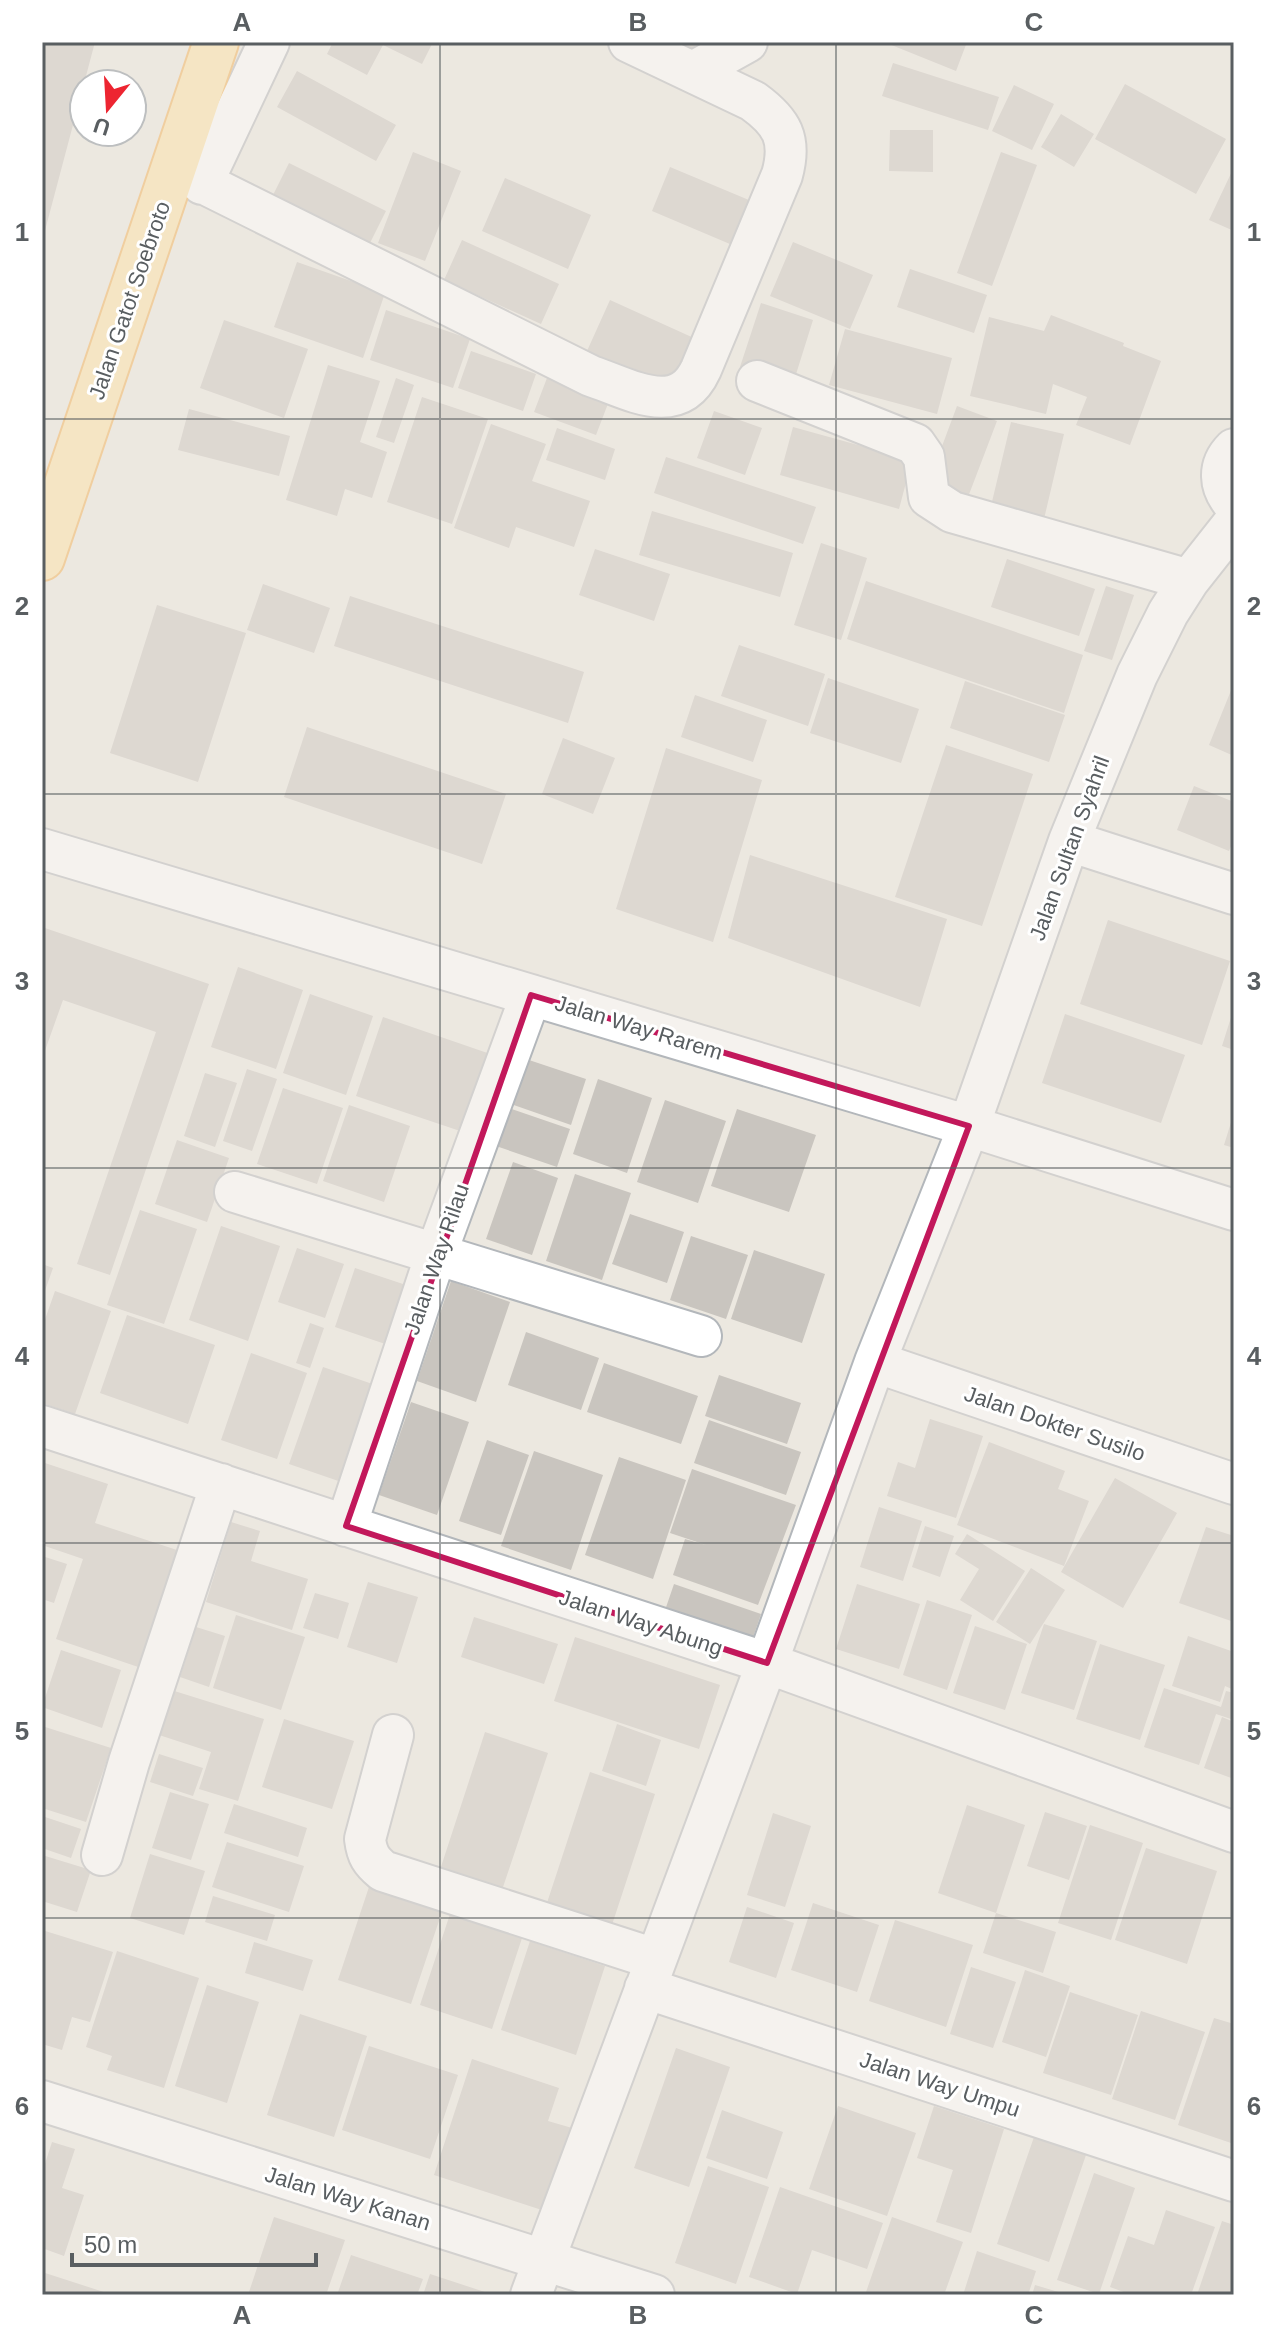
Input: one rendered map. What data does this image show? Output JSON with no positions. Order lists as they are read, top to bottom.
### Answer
{
  "streets": {
    "main road": ["Jalan Gatot Soebroto"],
    "street": [
      "Jalan Sultan Syahril",
      "Jalan Way Rarem",
      "Jalan Way Rilau",
      "Jalan Dokter Susilo",
      "Jalan Way Abung",
      "Jalan Way Umpu",
      "Jalan Way Kanan"
    ]
  },
  "crossings": [
    ["Jalan Sultan Syahril", "Jalan Way Rarem"],
    ["Jalan Sultan Syahril", "Jalan Dokter Susilo"],
    ["Jalan Sultan Syahril", "Jalan Way Abung"],
    ["Jalan Sultan Syahril", "Jalan Way Umpu"],
    ["Jalan Sultan Syahril", "Jalan Way Kanan"],
    ["Jalan Way Rarem", "Jalan Way Rilau"],
    ["Jalan Way Rilau", "Jalan Way Abung"]
  ],
  "scale_bar": "50 m",
  "north": "bottom",
  "grid": {
    "columns": ["A", "B", "C"],
    "rows": [
      "1",
      "2",
      "3",
      "4",
      "5",
      "6"
    ]
  }
}
